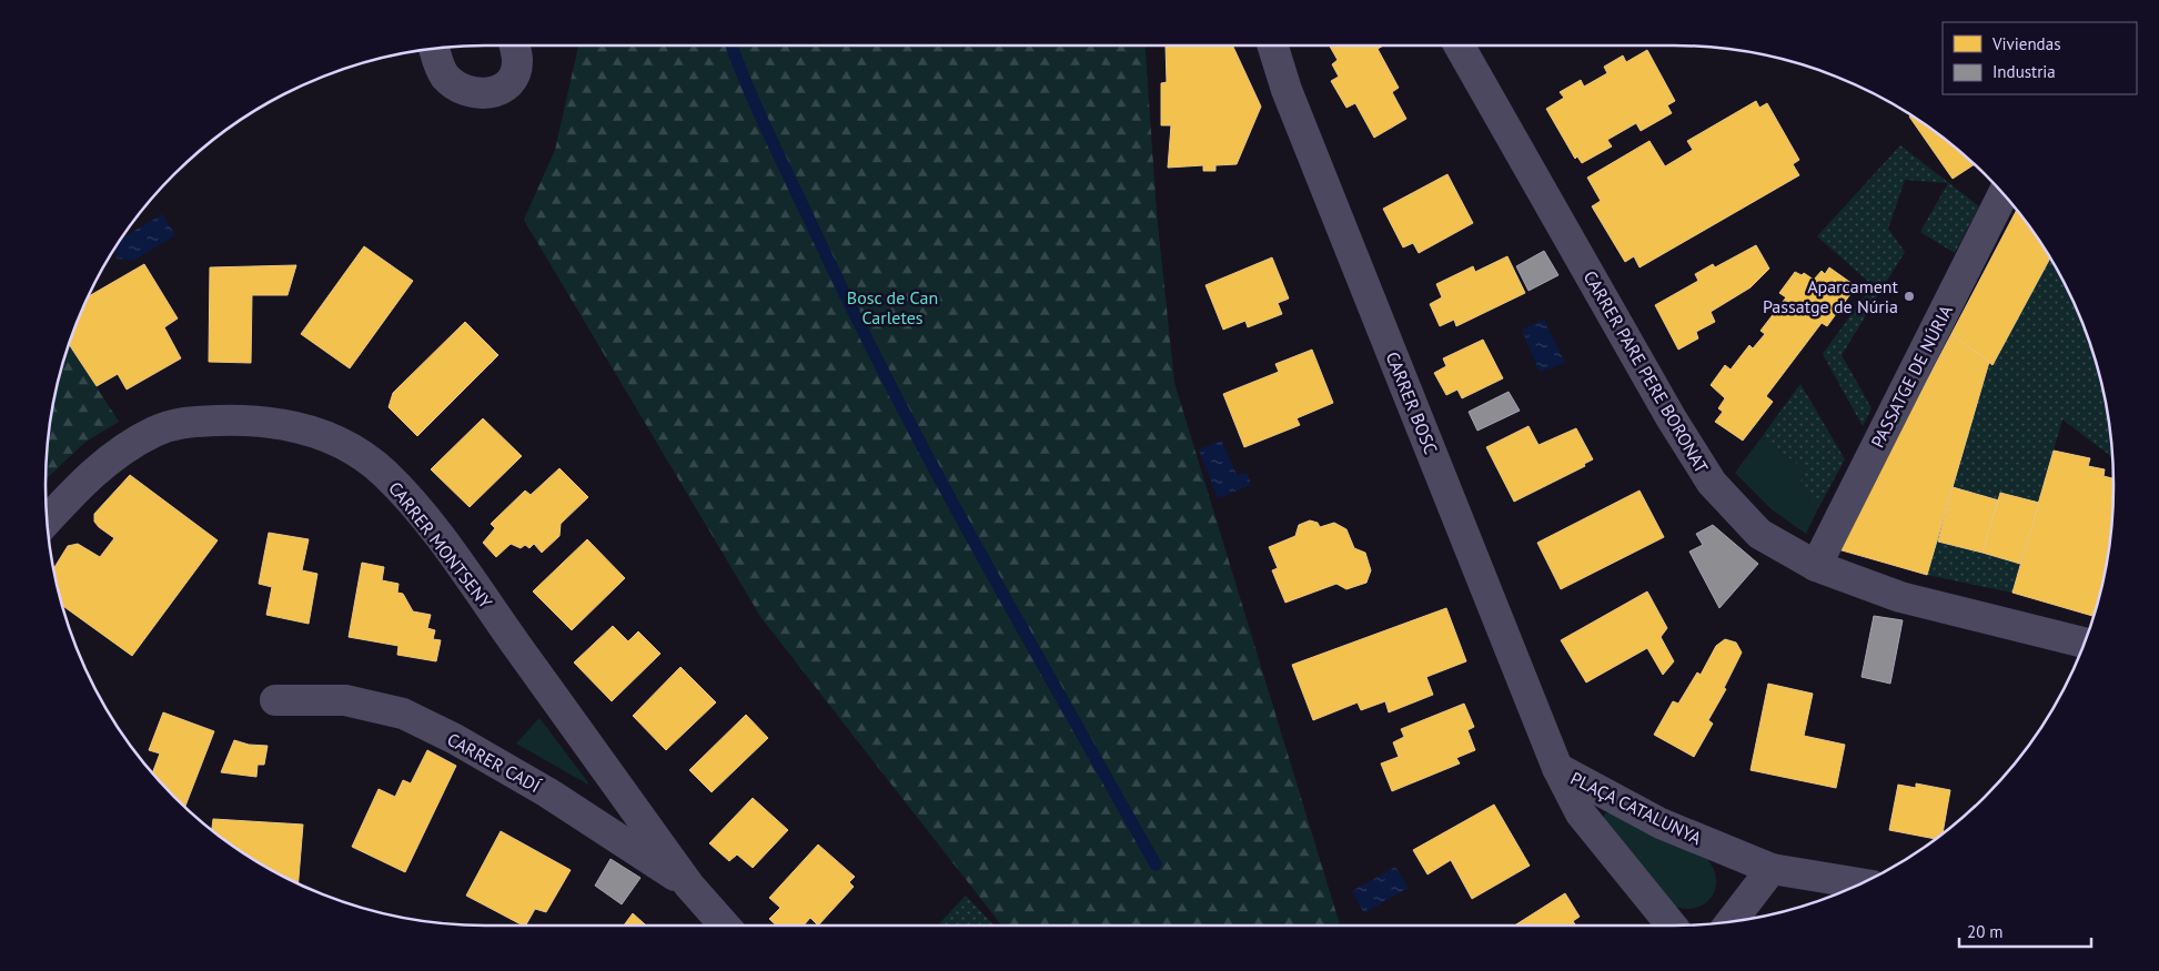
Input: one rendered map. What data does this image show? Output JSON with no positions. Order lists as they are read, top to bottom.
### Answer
{
  "streets": {
    "street": [
      "CARRER PARE PERE BORONAT",
      "PASSATGE DE NÚRIA",
      "CARRER BOSC",
      "CARRER MONTSENY",
      "CARRER CADÍ",
      "PLAÇA CATALUNYA"
    ]
  },
  "crossings": [
    ["CARRER PARE PERE BORONAT", "PASSATGE DE NÚRIA"],
    ["CARRER BOSC", "PLAÇA CATALUNYA"],
    ["CARRER MONTSENY", "CARRER CADÍ"]
  ],
  "parks": ["Bosc de Can Carletes"],
  "places": ["Aparcament Passatge de Núria"],
  "legend": ["Viviendas", "Industria"],
  "scale_bar": "20 m"
}
